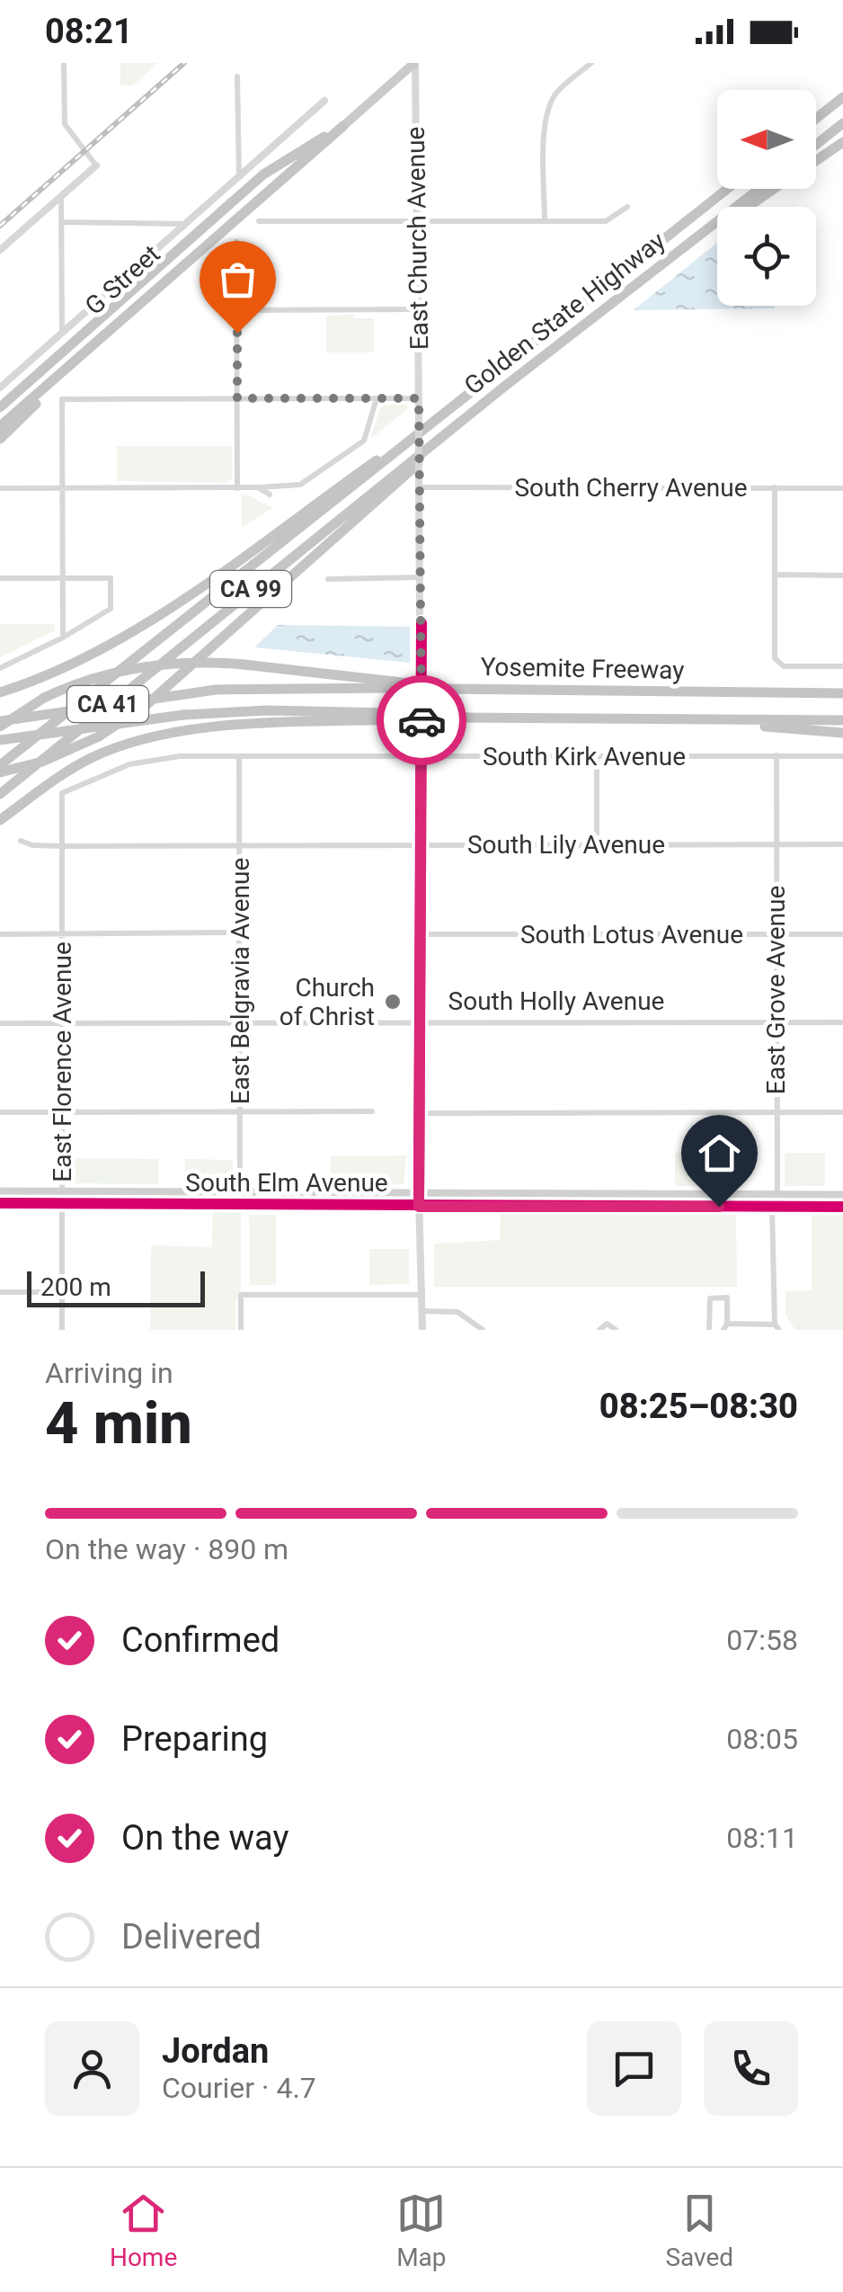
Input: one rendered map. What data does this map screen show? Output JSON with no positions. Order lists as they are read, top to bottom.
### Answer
{
  "streets": {
    "highway": [
      "Golden State Highway",
      "CA 99",
      "Yosemite Freeway",
      "CA 41"
    ],
    "main road": ["South Elm Avenue"],
    "street": [
      "East Church Avenue",
      "G Street",
      "South Cherry Avenue",
      "South Kirk Avenue",
      "South Lily Avenue",
      "South Lotus Avenue",
      "East Belgravia Avenue",
      "East Grove Avenue",
      "South Holly Avenue",
      "East Florence Avenue"
    ]
  },
  "crossings": [
    ["East Church Avenue", "South Cherry Avenue"],
    ["East Church Avenue", "South Kirk Avenue"],
    ["East Church Avenue", "South Lily Avenue"],
    ["East Church Avenue", "South Lotus Avenue"],
    ["East Church Avenue", "South Holly Avenue"],
    ["East Church Avenue", "South Elm Avenue"],
    ["South Kirk Avenue", "East Belgravia Avenue"],
    ["South Kirk Avenue", "East Grove Avenue"],
    ["South Kirk Avenue", "East Florence Avenue"],
    ["South Lily Avenue", "East Belgravia Avenue"],
    ["South Lily Avenue", "East Grove Avenue"],
    ["South Lily Avenue", "East Florence Avenue"],
    ["South Lotus Avenue", "East Grove Avenue"],
    ["East Belgravia Avenue", "South Holly Avenue"],
    ["East Belgravia Avenue", "South Elm Avenue"],
    ["East Grove Avenue", "South Holly Avenue"],
    ["East Grove Avenue", "South Elm Avenue"],
    ["South Holly Avenue", "East Florence Avenue"],
    ["East Florence Avenue", "South Elm Avenue"]
  ],
  "places": ["Church of Christ"],
  "scale_bar": "200 m",
  "north": "left",
  "page": {
    "status": "08:21",
    "scale": "200 m",
    "heading": ["4 min", "Arriving in", "08:25–08:30"],
    "panel": ["Jordan", "Courier · 4.7"],
    "bar": "On the way · 890 m",
    "list": [
      ["Confirmed", "07:58"],
      ["Preparing", "08:05"],
      ["On the way", "08:11"],
      "Delivered"
    ],
    "tabs": ["Home", "Map", "Saved"]
  }
}
